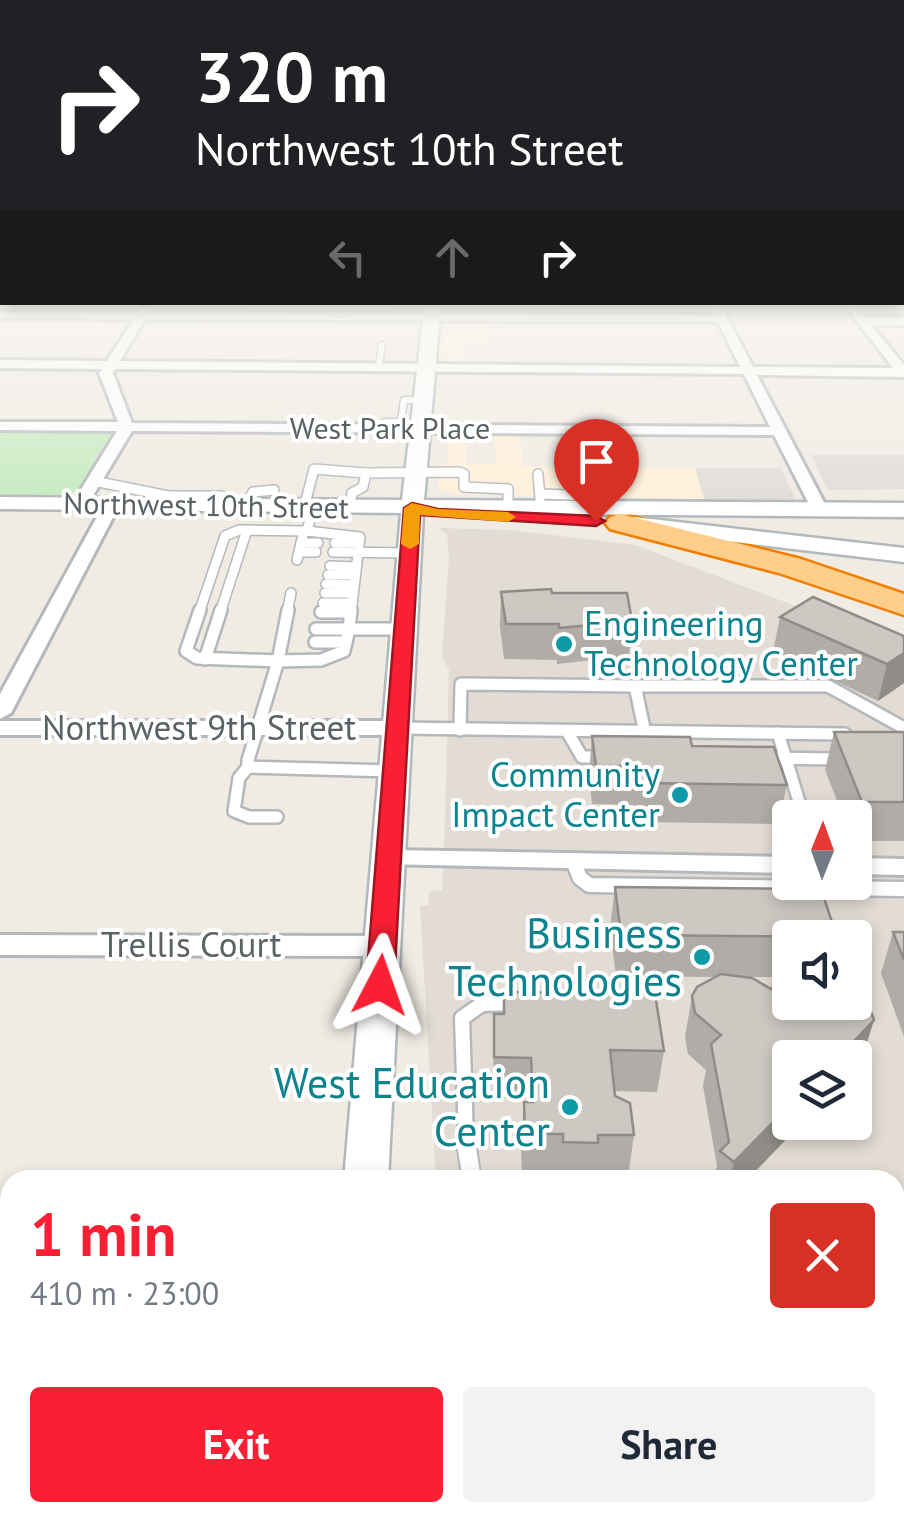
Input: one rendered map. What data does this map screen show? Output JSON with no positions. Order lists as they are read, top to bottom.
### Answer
{
  "streets": {
    "main road": ["Northwest 10th Street"],
    "street": ["West Park Place", "Northwest 9th Street", "Trellis Court"]
  },
  "places": [
    "Engineering Technology Center",
    "Community Impact Center",
    "Business Technologies",
    "West Education Center"
  ],
  "north": "top",
  "page": {
    "turn": ["320 m", "Northwest 10th Street"],
    "heading": ["1 min", "410 m · 23:00"],
    "buttons": ["Exit", "Share"]
  }
}
